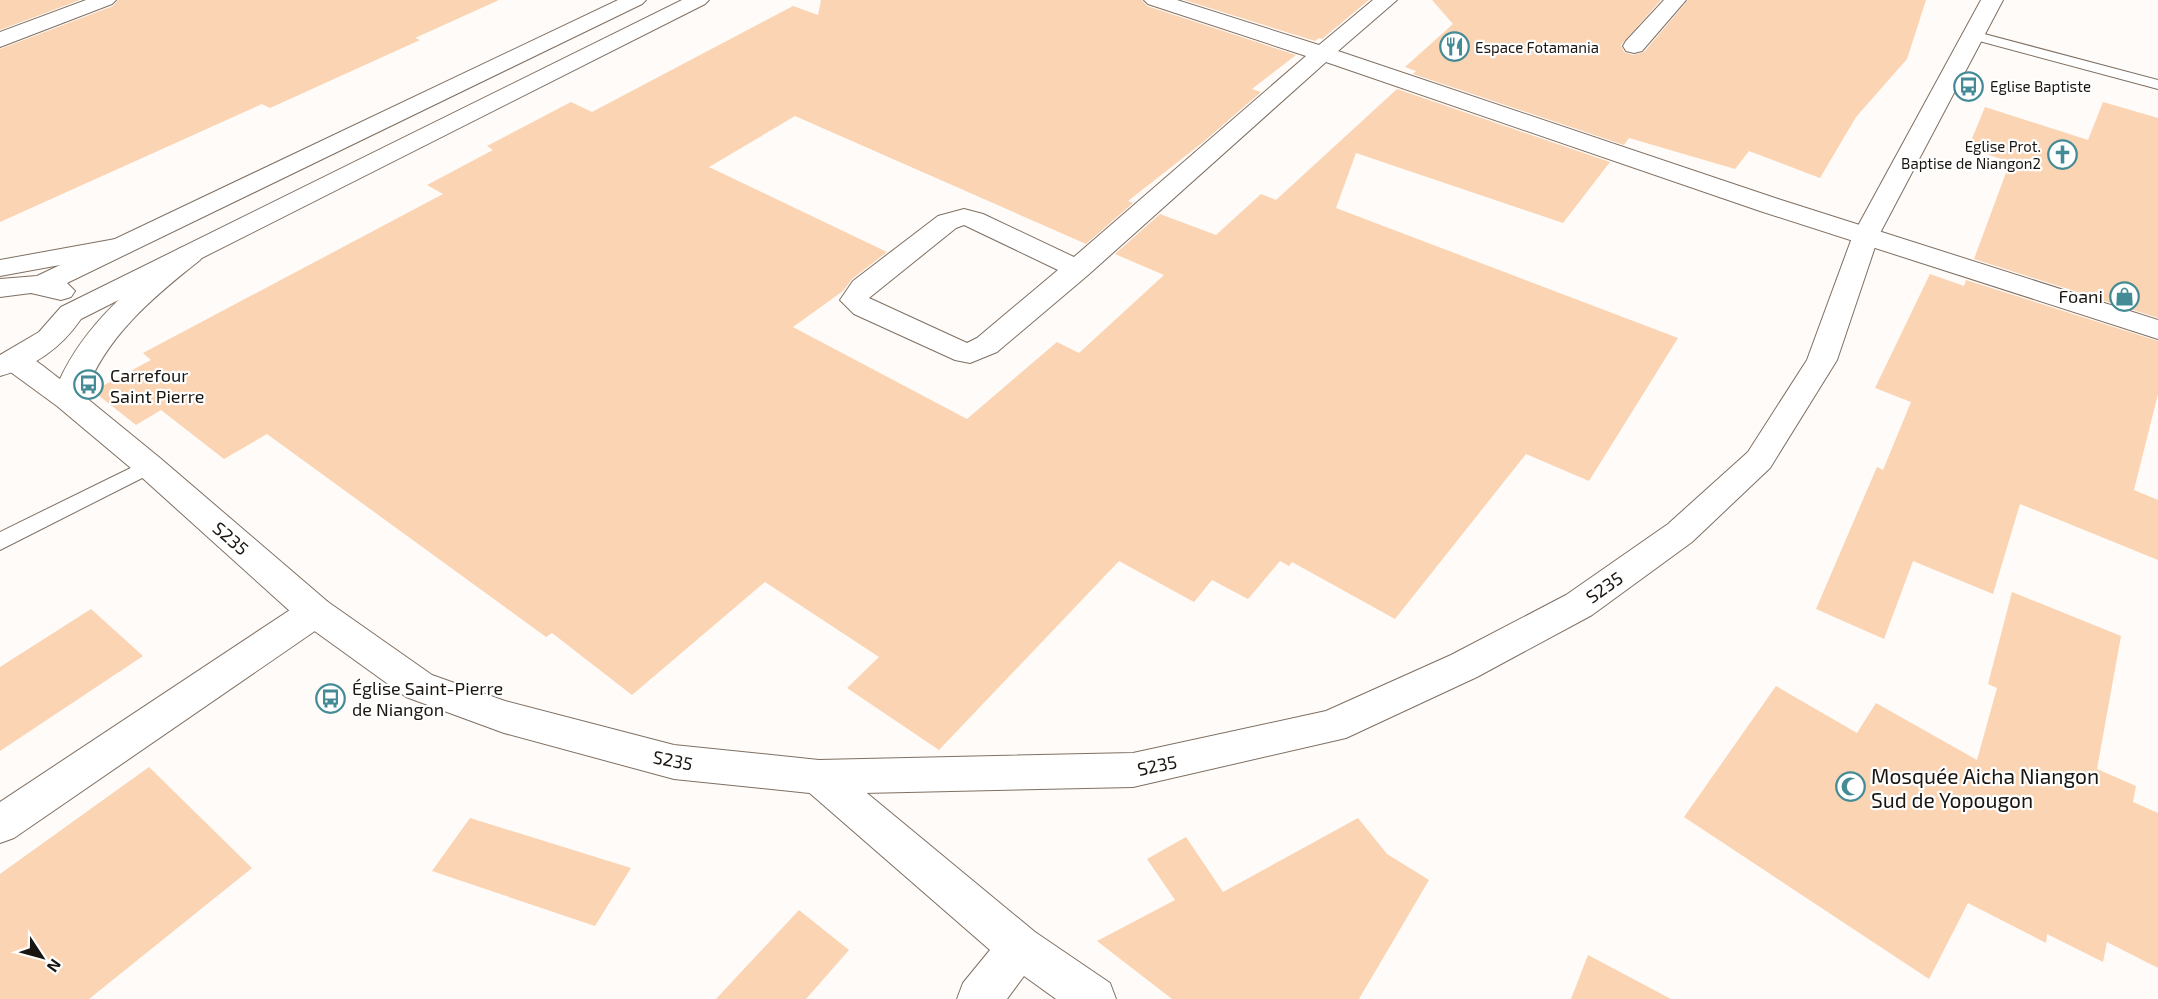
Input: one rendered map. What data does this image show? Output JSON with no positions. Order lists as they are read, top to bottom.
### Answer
{
  "streets": {
    "street": ["S235"]
  },
  "places": {
    "restaurant": ["Espace Fotamania"],
    "bus stop": ["Eglise Baptiste", "Carrefour Saint Pierre", "Église Saint-Pierre de Niangon"],
    "church": ["Eglise Prot. Baptise de Niangon2"],
    "shop": ["Foani"],
    "mosque": ["Mosquée Aicha Niangon Sud de Yopougon"]
  },
  "north": "bottom right"
}
